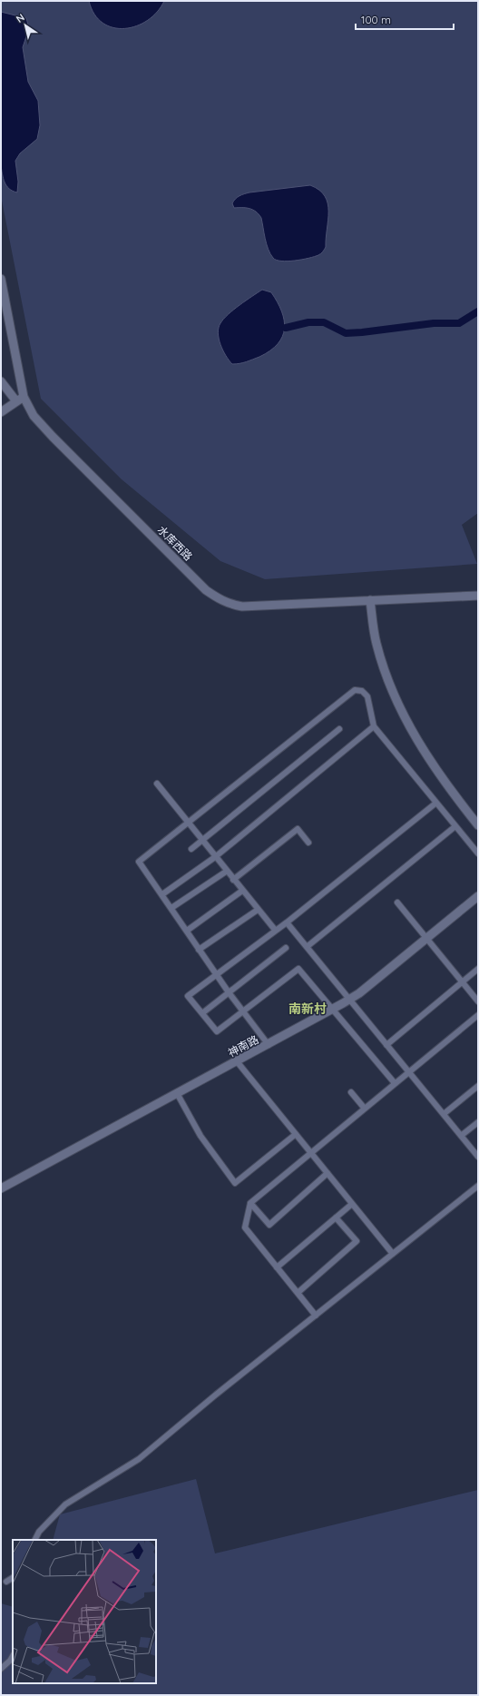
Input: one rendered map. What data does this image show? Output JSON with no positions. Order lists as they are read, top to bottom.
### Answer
{
  "streets": {
    "street": ["水库西路", "神南路"]
  },
  "districts": ["南新村"],
  "scale_bar": "100 m",
  "north": "top left"
}
